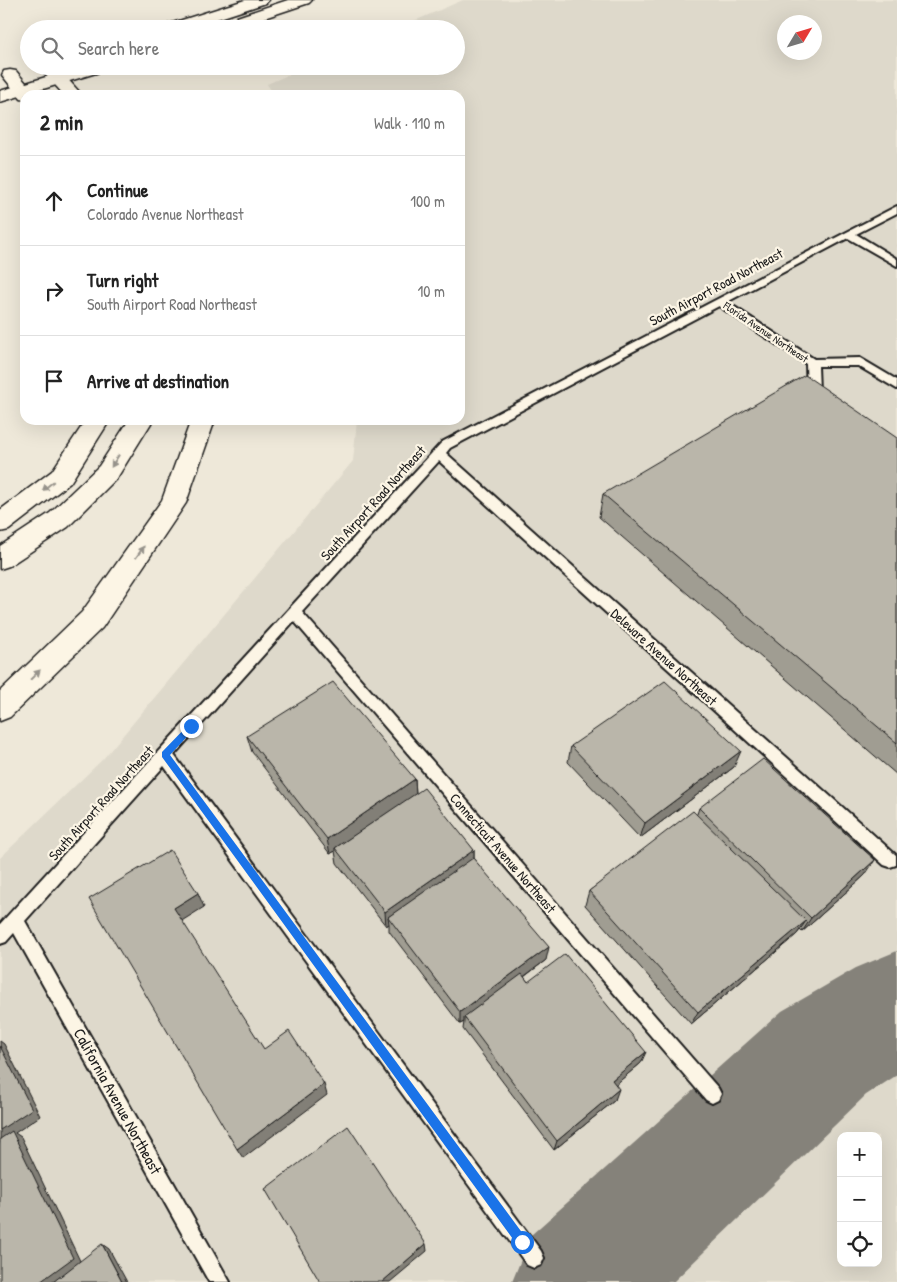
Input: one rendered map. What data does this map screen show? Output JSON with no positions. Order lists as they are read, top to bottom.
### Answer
{
  "streets": {
    "lane": [
      "South Airport Road Northeast",
      "Florida Avenue Northeast",
      "Deleware Avenue Northeast",
      "Connecticut Avenue Northeast",
      "California Avenue Northeast"
    ]
  },
  "crossings": [
    ["South Airport Road Northeast", "Florida Avenue Northeast"],
    ["South Airport Road Northeast", "Deleware Avenue Northeast"],
    ["South Airport Road Northeast", "Connecticut Avenue Northeast"],
    ["South Airport Road Northeast", "California Avenue Northeast"]
  ],
  "north": "top right",
  "page": {
    "search": "Search here",
    "heading": ["2 min", "Walk · 110 m"],
    "list": [
      ["Continue", "Colorado Avenue Northeast", "100 m"],
      ["Turn right", "South Airport Road Northeast", "10 m"],
      "Arrive at destination"
    ],
    "map_buttons": ["+", "−"]
  }
}
